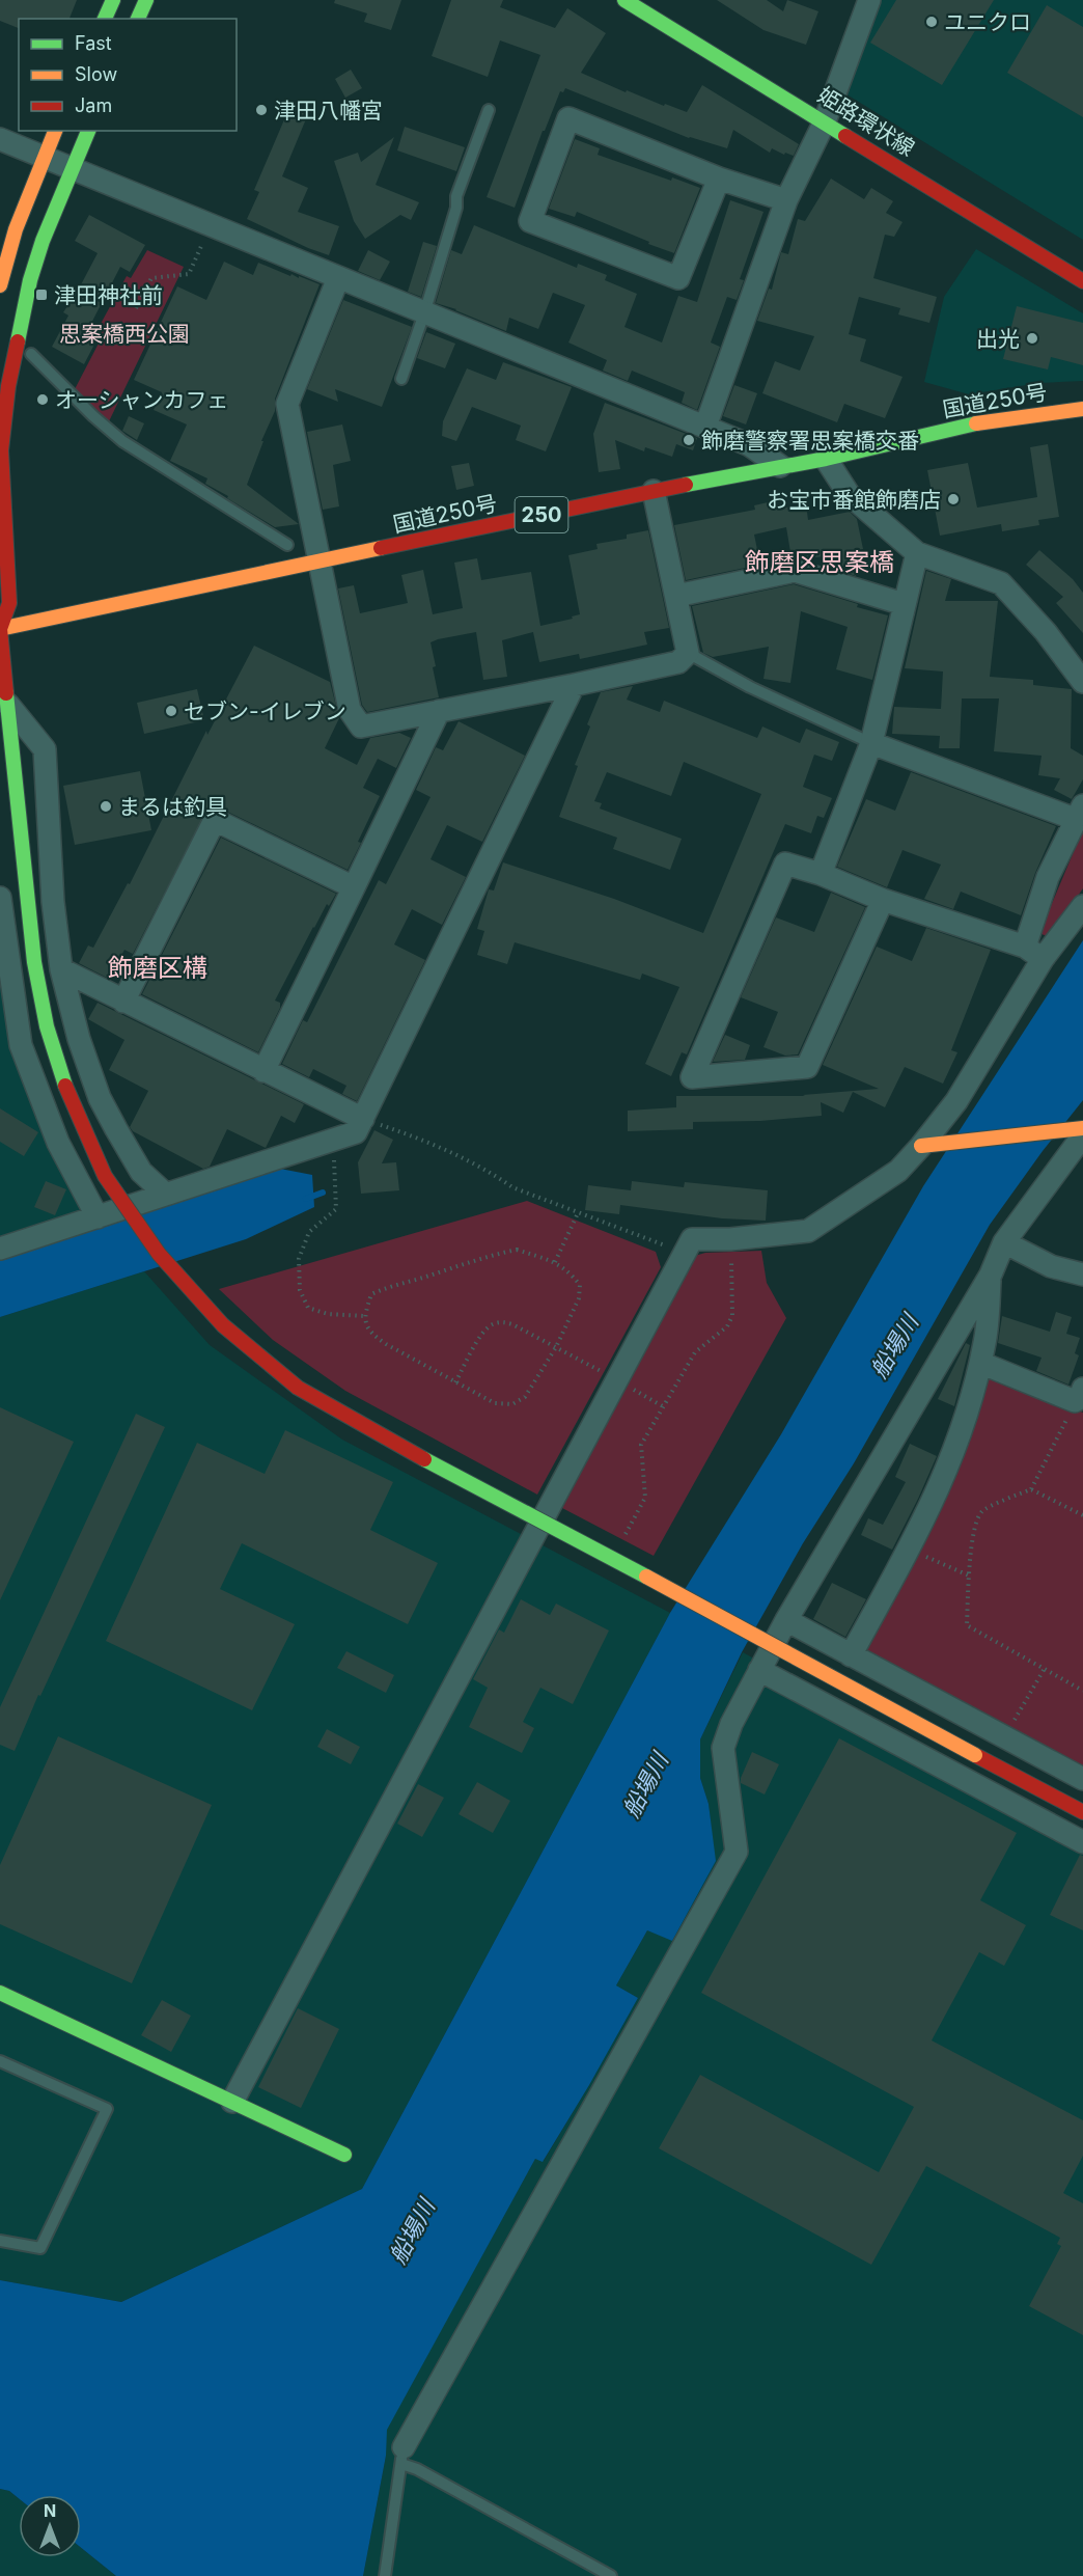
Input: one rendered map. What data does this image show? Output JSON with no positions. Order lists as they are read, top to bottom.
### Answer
{
  "streets": {
    "main road": ["姫路環状線", "国道250号", "250"]
  },
  "districts": ["飾磨区思案橋", "飾磨区構"],
  "water": ["船場川"],
  "parks": ["思案橋西公園"],
  "places": {
    "other": [
      "ユニクロ",
      "津田八幡宮",
      "出光",
      "オーシャンカフェ",
      "飾磨警察署思案橋交番",
      "お宝市番館飾磨店",
      "セブン-イレブン",
      "まるは釣具"
    ],
    "transit": ["津田神社前"]
  },
  "legend": ["Fast", "Slow", "Jam"],
  "north": "top"
}
